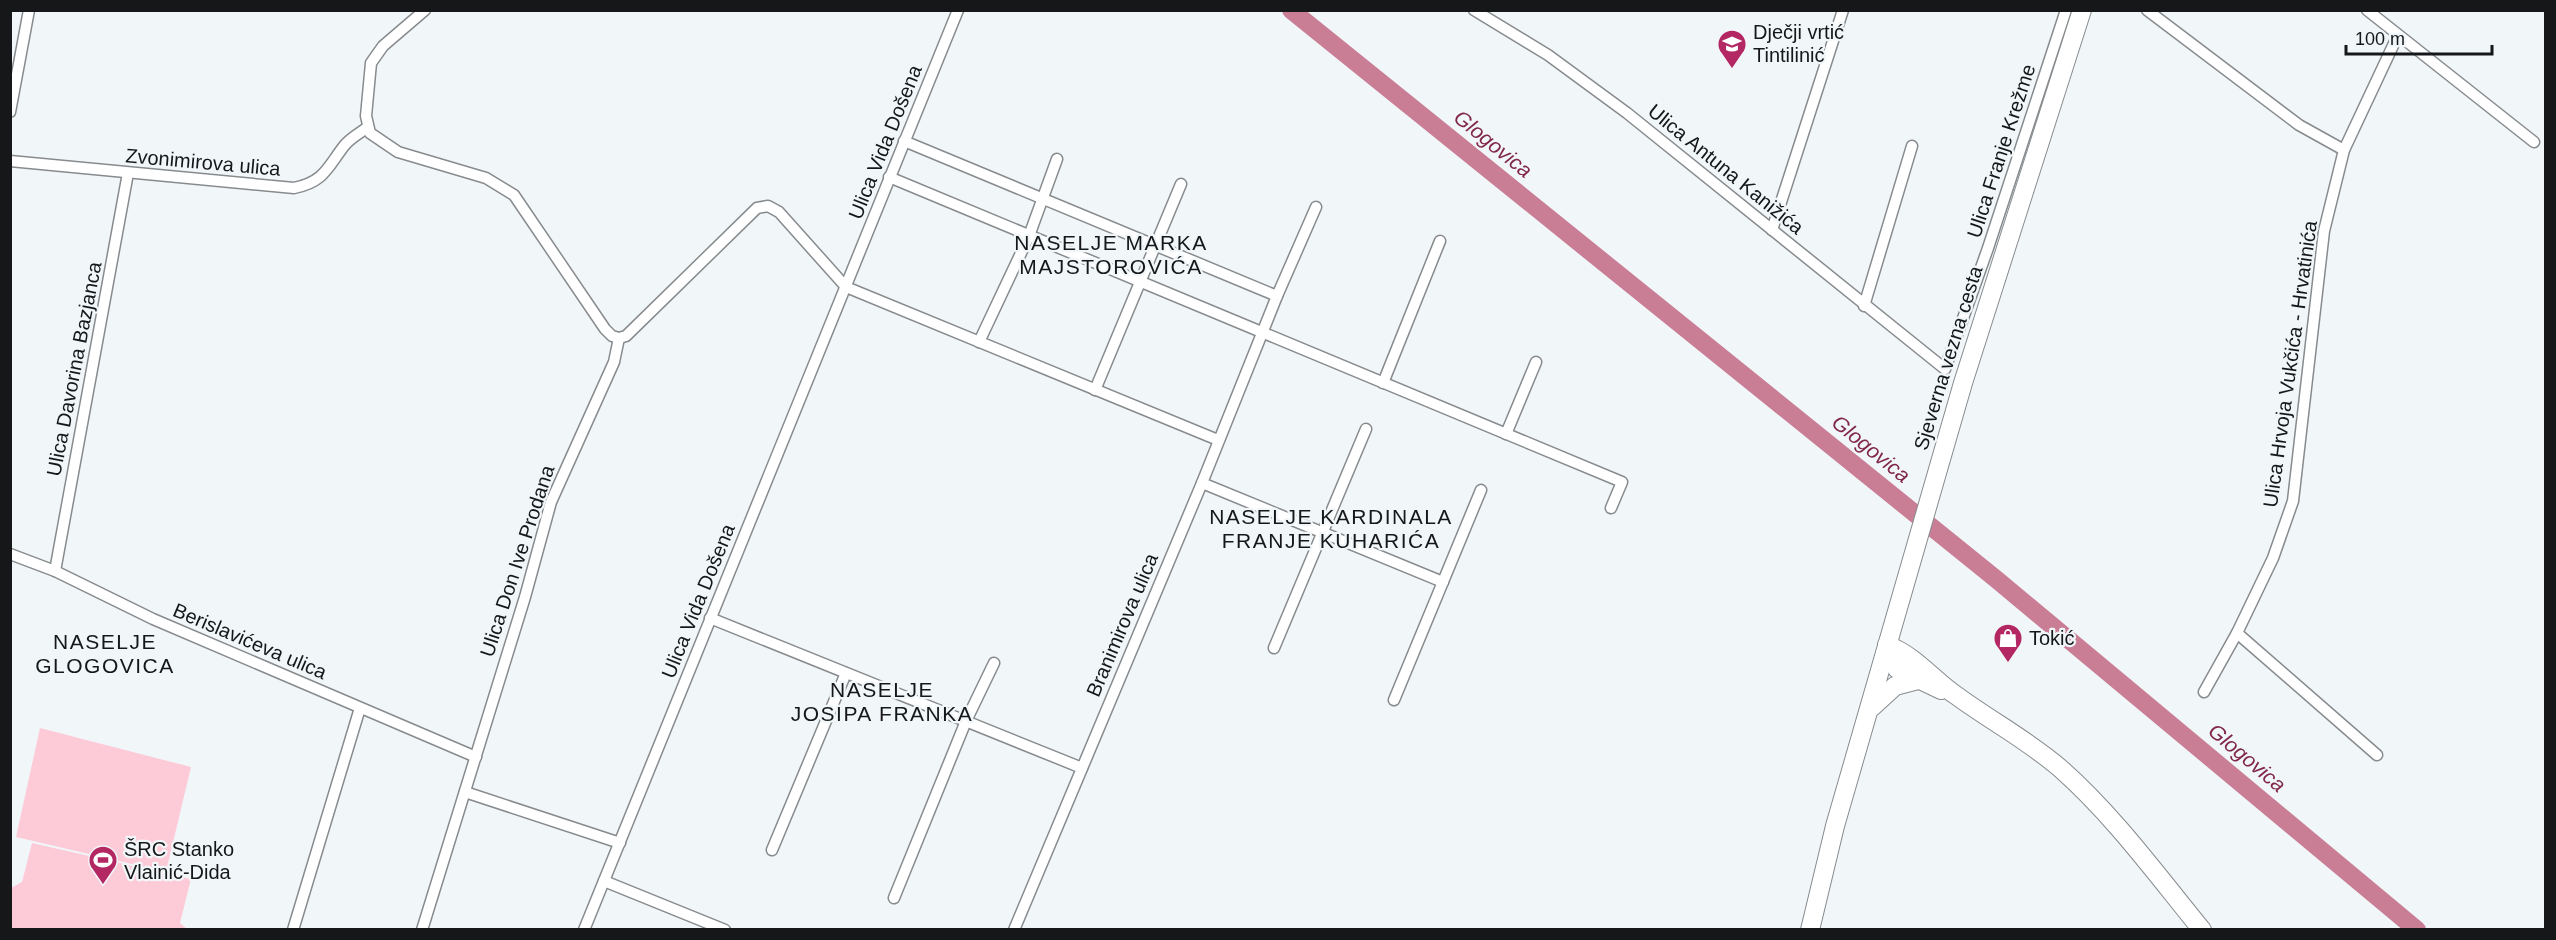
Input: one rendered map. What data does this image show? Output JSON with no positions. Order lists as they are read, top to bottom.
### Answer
{
  "streets": {
    "main road": ["Sjeverna vezna cesta"],
    "street": [
      "Ulica Vida Došena",
      "Ulica Franje Krežme",
      "Zvonimirova ulica",
      "Ulica Antuna Kanižića",
      "Ulica Hrvoja Vukčića - Hrvatinića",
      "Ulica Davorina Bazjanca",
      "Ulica Don Ive Prodana",
      "Branimirova ulica",
      "Berislavićeva ulica"
    ]
  },
  "crossings": [
    ["Ulica Franje Krežme", "Ulica Antuna Kanižića"],
    ["Ulica Franje Krežme", "Sjeverna vezna cesta"],
    ["Zvonimirova ulica", "Ulica Davorina Bazjanca"],
    ["Ulica Davorina Bazjanca", "Berislavićeva ulica"],
    ["Ulica Don Ive Prodana", "Berislavićeva ulica"]
  ],
  "districts": [
    "NASELJE MARKA MAJSTOROVIĆA",
    "NASELJE KARDINALA FRANJE KUHARIĆA",
    "NASELJE GLOGOVICA",
    "NASELJE JOSIPA FRANKA"
  ],
  "water": ["Glogovica"],
  "places": {
    "school or university": ["Dječji vrtić Tintilinić"],
    "shop": ["Tokić"],
    "sports": ["ŠRC Stanko Vlainić-Dida"]
  },
  "scale_bar": "100 m"
}
